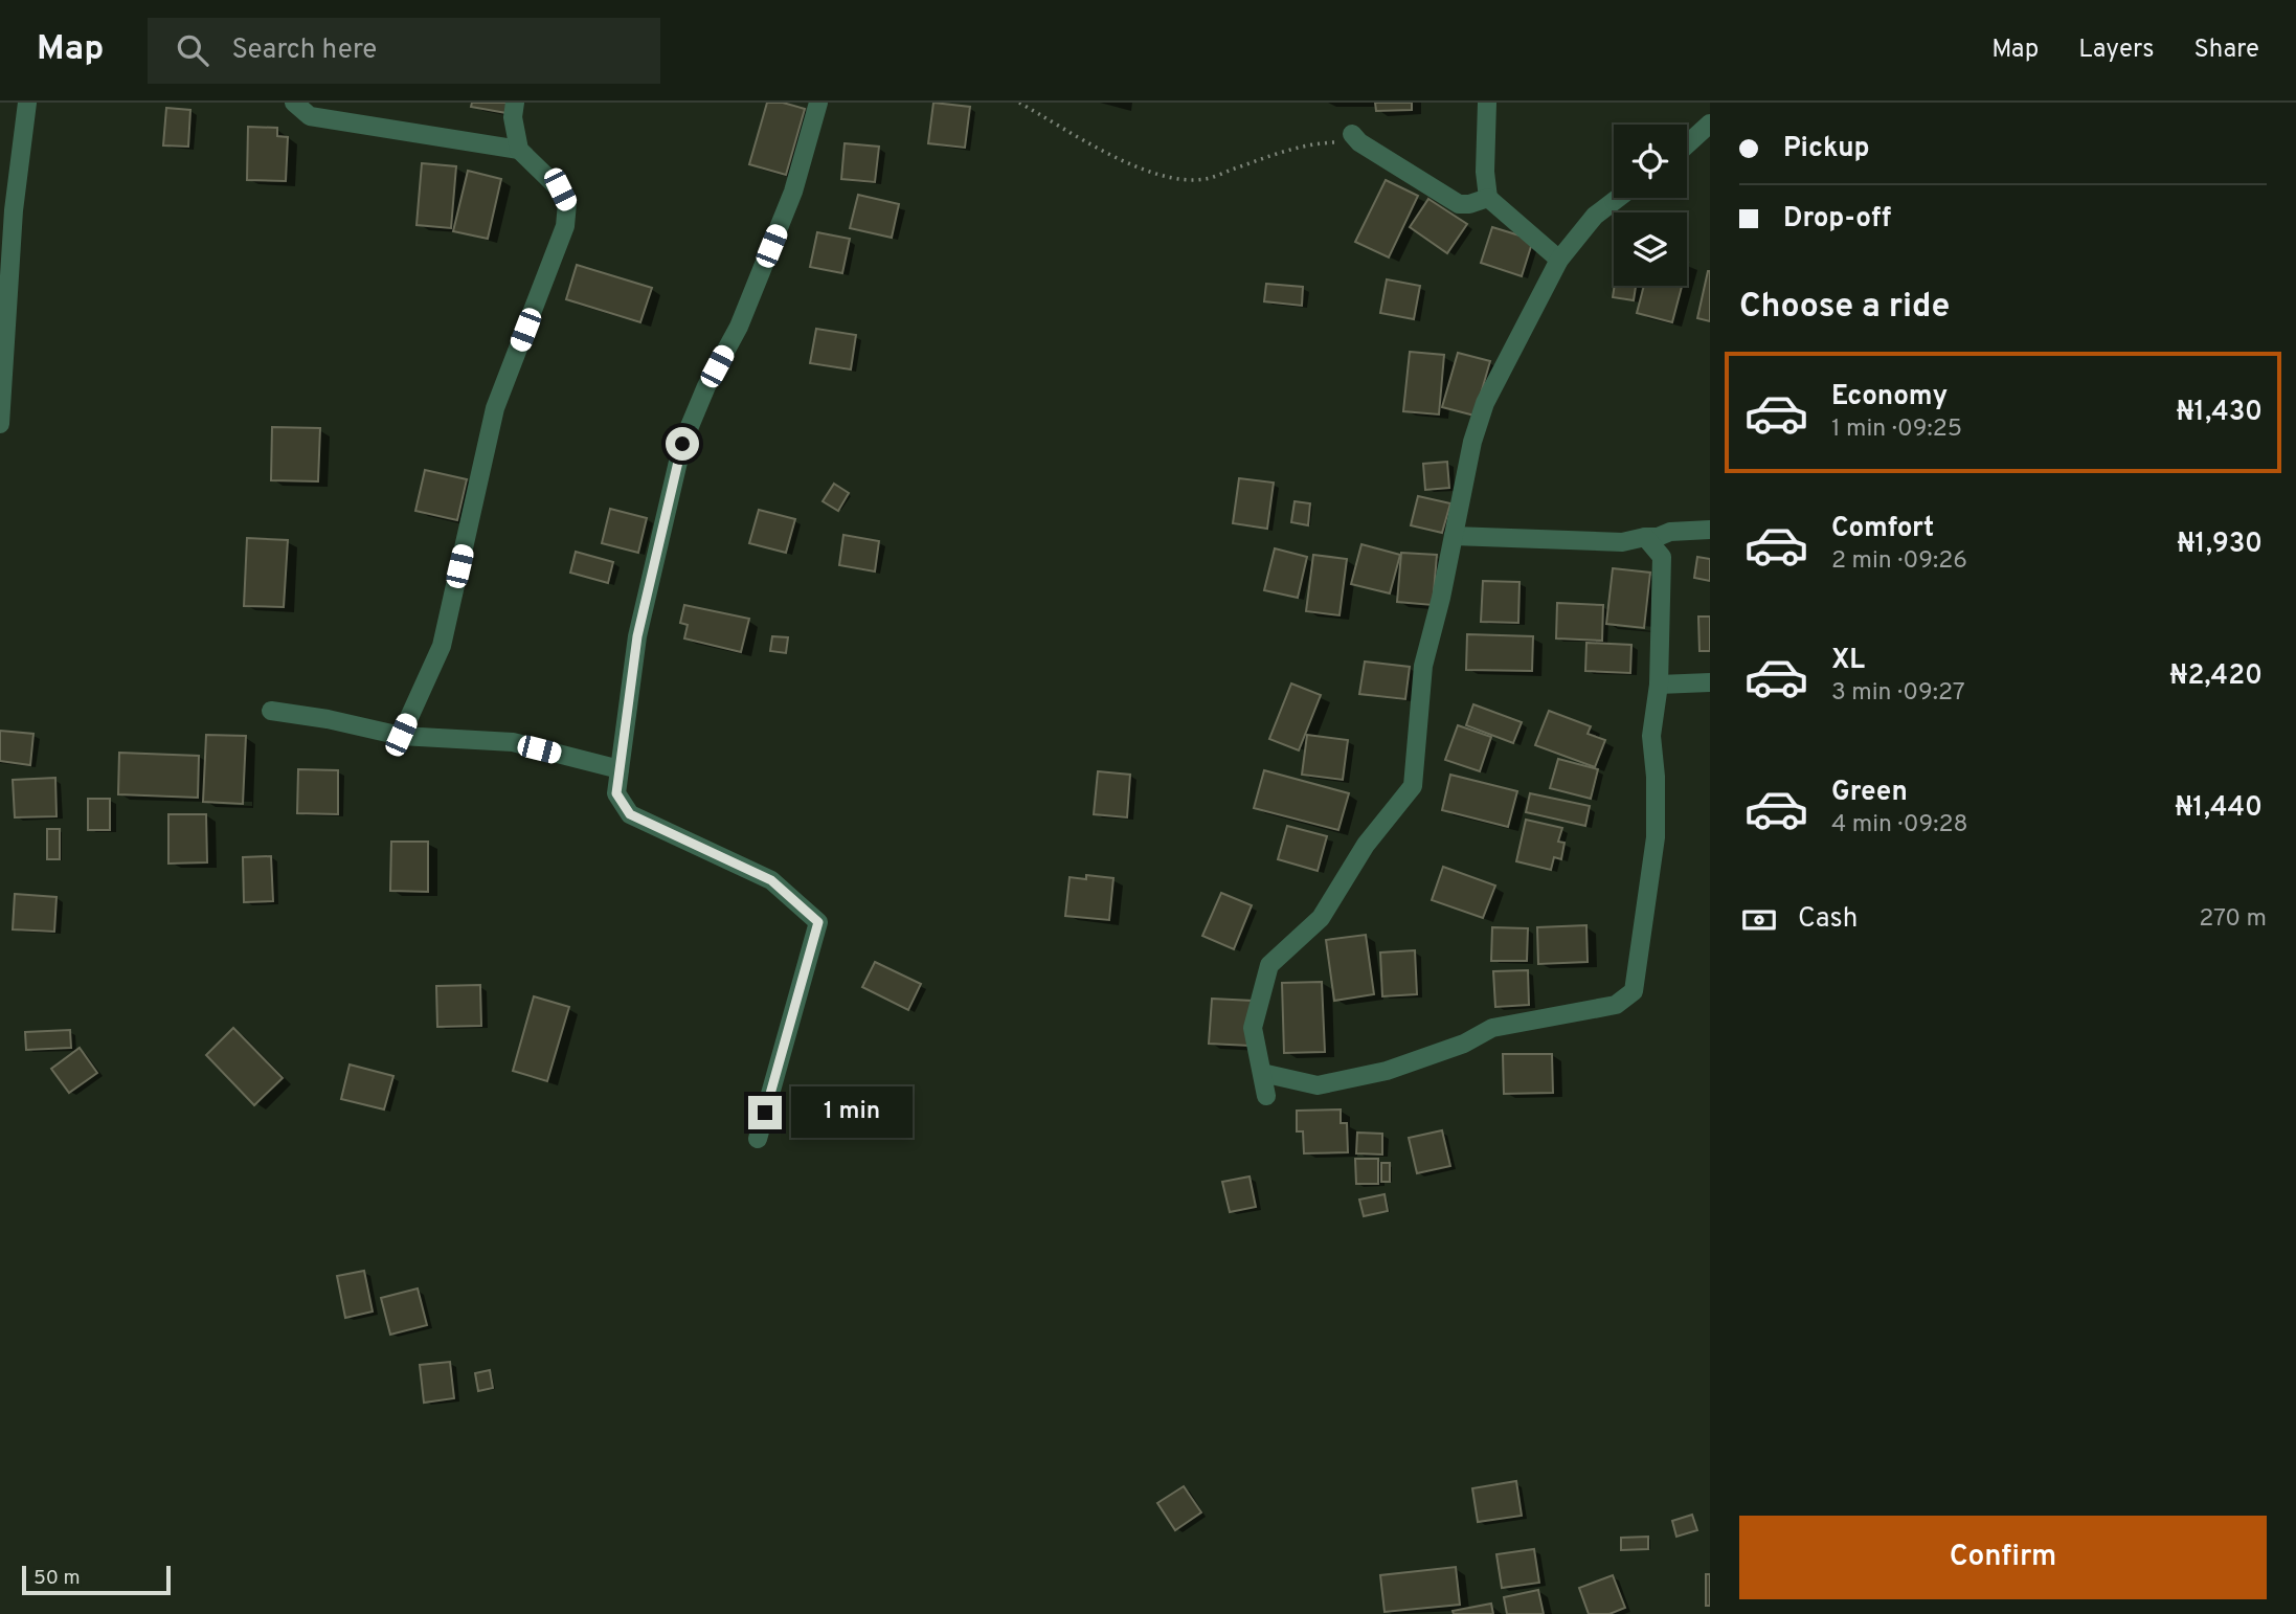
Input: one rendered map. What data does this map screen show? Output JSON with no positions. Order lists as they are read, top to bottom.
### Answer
{
  "scale_bar": "50 m",
  "page": {
    "header": "Map",
    "search": "Search here",
    "nav": ["Map", "Layers", "Share"],
    "banner": ["Pickup", "Drop-off"],
    "heading": "Choose a ride",
    "list": [
      {
        "name": "Economy",
        "note": "1 min · 09:25",
        "value": "₦1,430"
      },
      {
        "name": "Comfort",
        "note": "2 min · 09:26",
        "value": "₦1,930"
      },
      {
        "name": "XL",
        "note": "3 min · 09:27",
        "value": "₦2,420"
      },
      {
        "name": "Green",
        "note": "4 min · 09:28",
        "value": "₦1,440"
      }
    ],
    "pay": ["Cash", "270 m"],
    "bubble": "1 min",
    "buttons": "Confirm",
    "scale": "50 m"
  }
}
